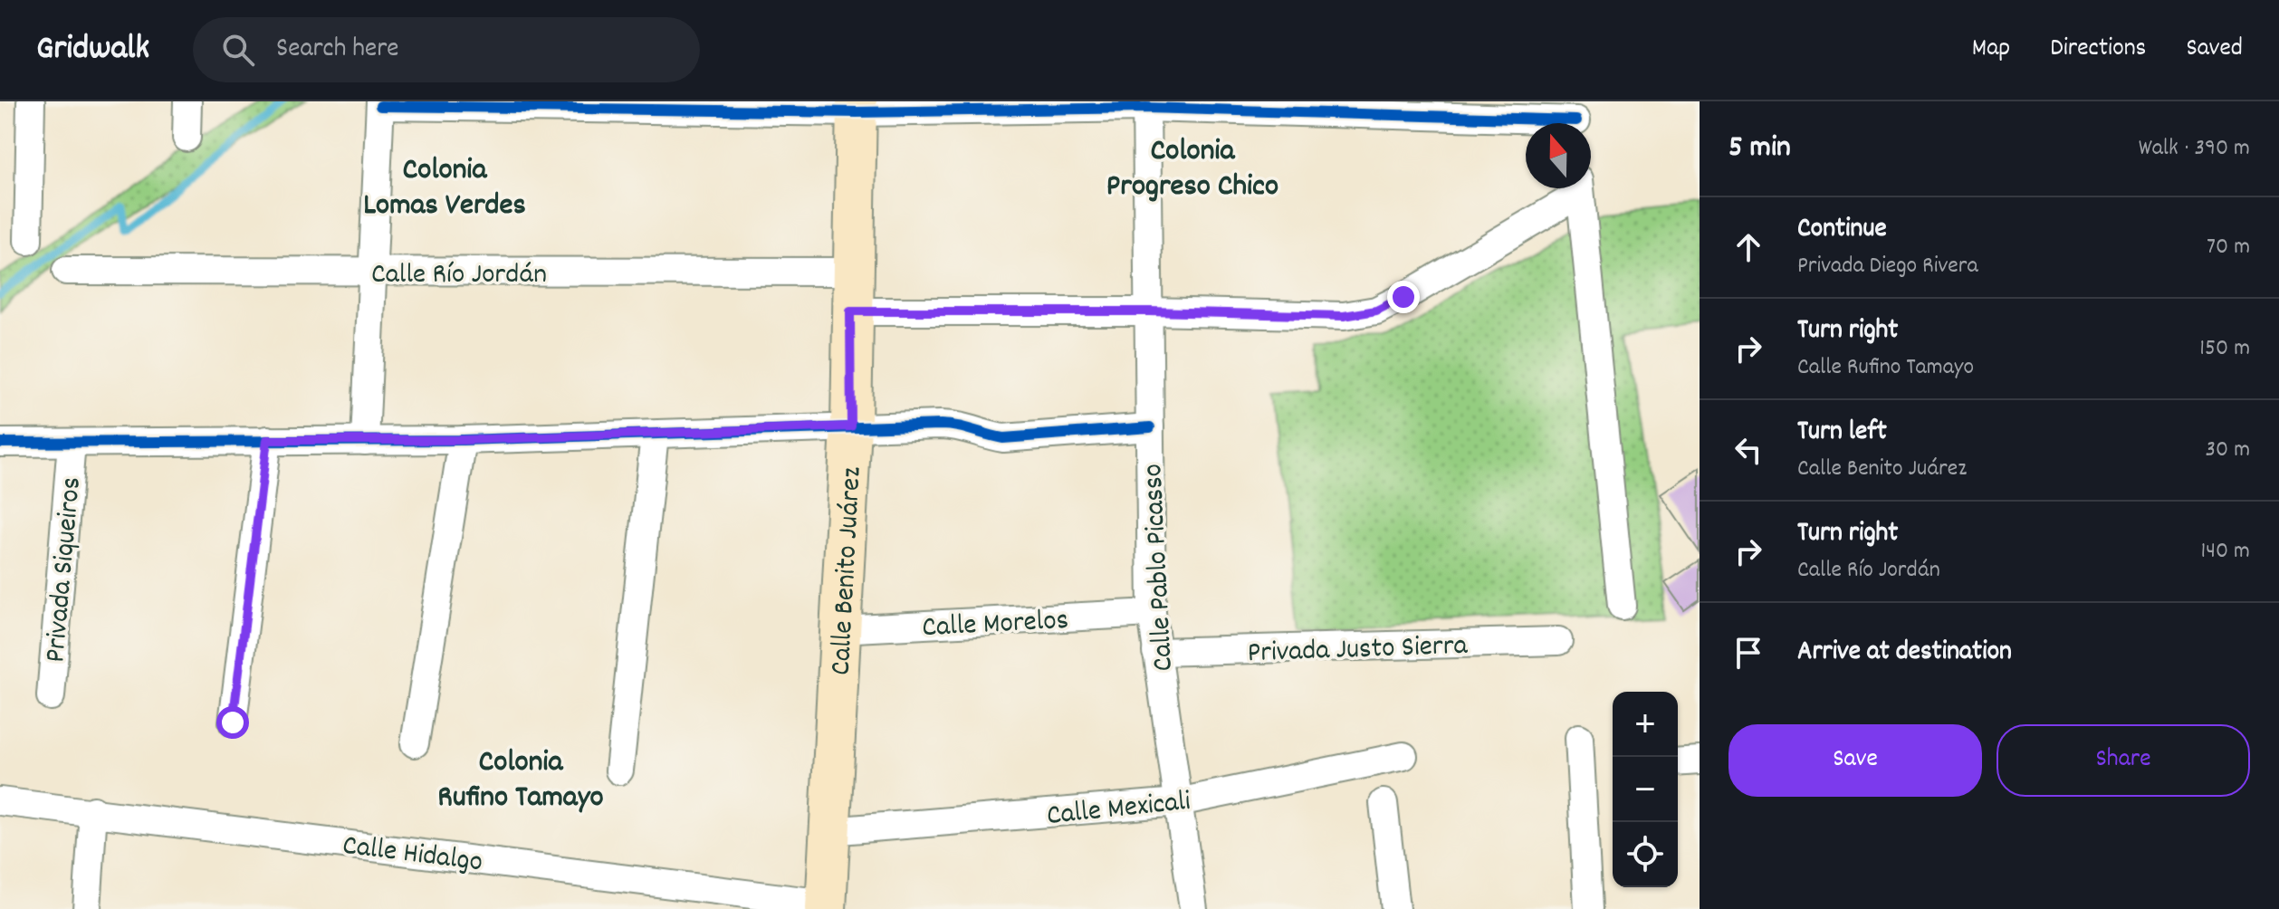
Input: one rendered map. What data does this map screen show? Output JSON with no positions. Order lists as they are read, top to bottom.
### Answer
{
  "streets": {
    "street": [
      "Calle Río Jordán",
      "Calle Pablo Picasso",
      "Privada Siqueiros",
      "Calle Benito Juárez",
      "Calle Morelos",
      "Privada Justo Sierra",
      "Calle Mexicali",
      "Calle Hidalgo"
    ]
  },
  "crossings": [
    ["Calle Río Jordán", "Calle Benito Juárez"],
    ["Calle Pablo Picasso", "Calle Morelos"],
    ["Calle Pablo Picasso", "Privada Justo Sierra"],
    ["Calle Pablo Picasso", "Calle Mexicali"],
    ["Calle Benito Juárez", "Calle Morelos"],
    ["Calle Benito Juárez", "Calle Mexicali"],
    ["Calle Benito Juárez", "Calle Hidalgo"]
  ],
  "districts": ["Colonia Progreso Chico", "Colonia Lomas Verdes", "Colonia Rufino Tamayo"],
  "north": "top",
  "page": {
    "header": "Gridwalk",
    "search": "Search here",
    "nav": ["Map", "Directions", "Saved"],
    "heading": ["5 min", "Walk · 390 m"],
    "list": [
      ["Continue", "Privada Diego Rivera", "70 m"],
      ["Turn right", "Calle Rufino Tamayo", "150 m"],
      ["Turn left", "Calle Benito Juárez", "30 m"],
      ["Turn right", "Calle Río Jordán", "140 m"],
      "Arrive at destination"
    ],
    "map_buttons": ["+", "−"],
    "buttons": ["Save", "Share"]
  }
}
